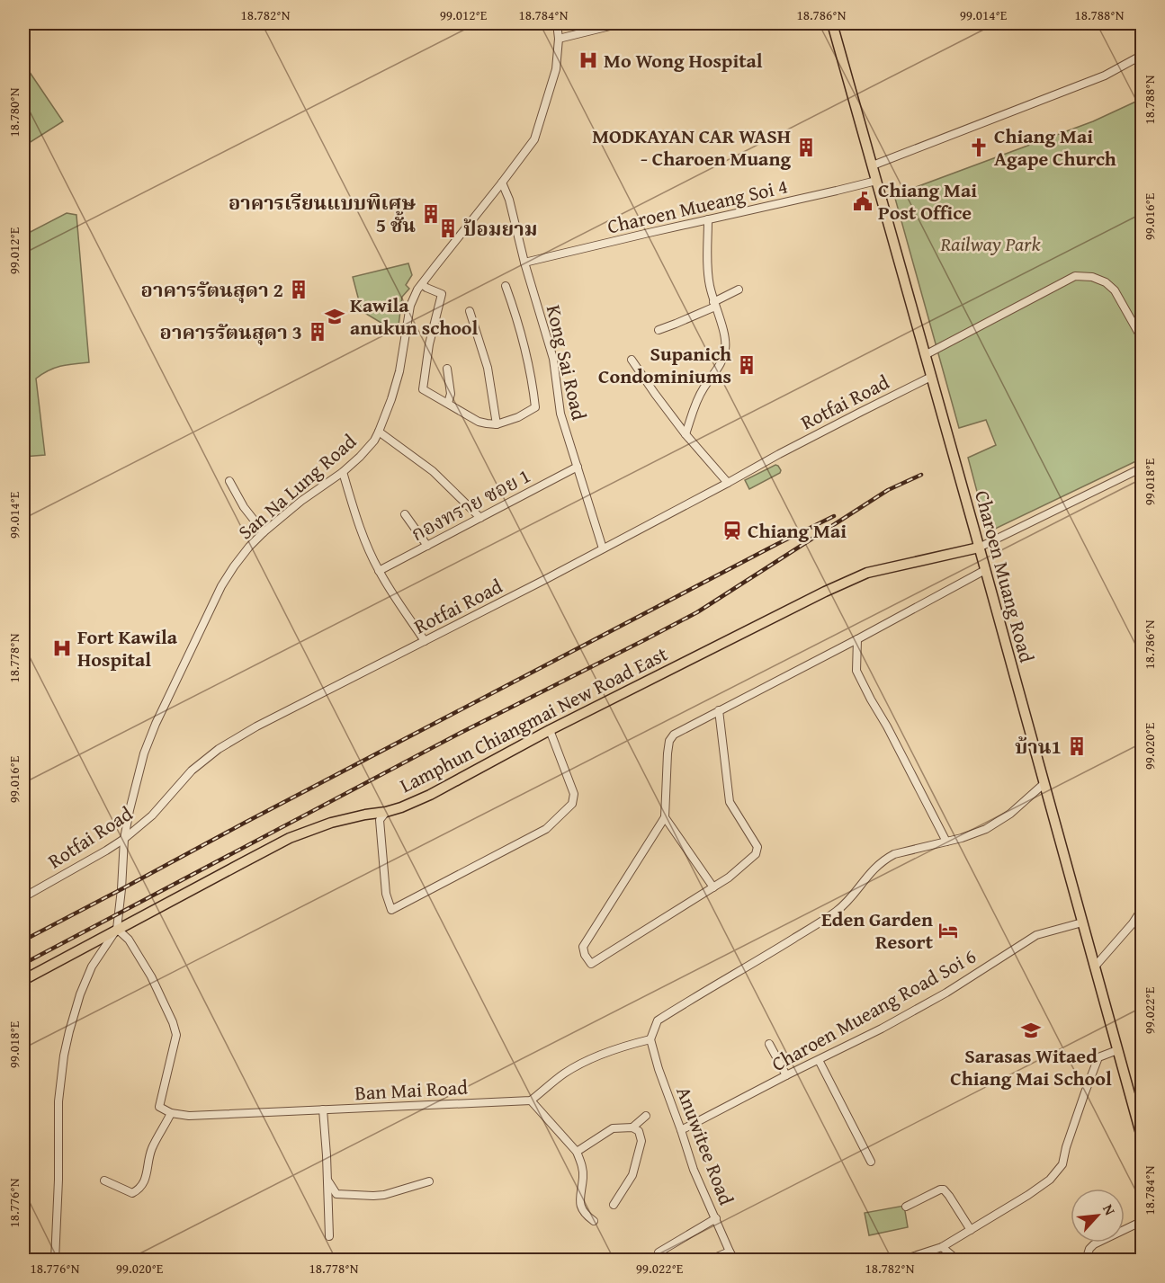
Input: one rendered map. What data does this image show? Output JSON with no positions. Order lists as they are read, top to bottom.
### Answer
{
  "streets": {
    "main road": ["Charoen Muang Road", "Lamphun Chiangmai New Road East"],
    "street": [
      "Charoen Mueang Soi 4",
      "Kong Sai Road",
      "Rotfai Road",
      "San Na Lung Road",
      "กองทราย ซอย 1",
      "Charoen Mueang Road Soi 6",
      "Ban Mai Road",
      "Anuwitee Road"
    ]
  },
  "crossings": [
    ["Charoen Mueang Soi 4", "Kong Sai Road"],
    ["Charoen Mueang Soi 4", "Charoen Muang Road"],
    ["Kong Sai Road", "Rotfai Road"],
    ["Kong Sai Road", "San Na Lung Road"],
    ["Kong Sai Road", "กองทราย ซอย 1"],
    ["Rotfai Road", "San Na Lung Road"],
    ["Rotfai Road", "Charoen Muang Road"],
    ["San Na Lung Road", "Lamphun Chiangmai New Road East"],
    ["San Na Lung Road", "Ban Mai Road"],
    ["Charoen Muang Road", "Lamphun Chiangmai New Road East"],
    ["Charoen Muang Road", "Charoen Mueang Road Soi 6"],
    ["Lamphun Chiangmai New Road East", "Ban Mai Road"],
    ["Charoen Mueang Road Soi 6", "Anuwitee Road"]
  ],
  "parks": ["Railway Park"],
  "places": {
    "hospital": ["Mo Wong Hospital", "Fort Kawila Hospital"],
    "building": [
      "MODKAYAN CAR WASH - Charoen Muang",
      "อาคารเรียนแบบพิเศษ 5 ชั้น",
      "ป้อมยาม",
      "อาคารรัตนสุดา 2",
      "อาคารรัตนสุดา 3",
      "Supanich Condominiums",
      "บ้าน1"
    ],
    "church": ["Chiang Mai Agape Church"],
    "public building": ["Chiang Mai Post Office"],
    "school or university": ["Kawila anukun school", "Sarasas Witaed Chiang Mai School"],
    "station": ["Chiang Mai"],
    "hotel": ["Eden Garden Resort"]
  },
  "north": "top right",
  "coordinates": [
    "18.782°N",
    "99.012°E",
    "18.784°N",
    "18.786°N",
    "99.014°E",
    "18.788°N",
    "18.780°N",
    "99.016°E",
    "99.018°E",
    "18.778°N",
    "99.020°E",
    "99.022°E",
    "18.776°N"
  ]
}
